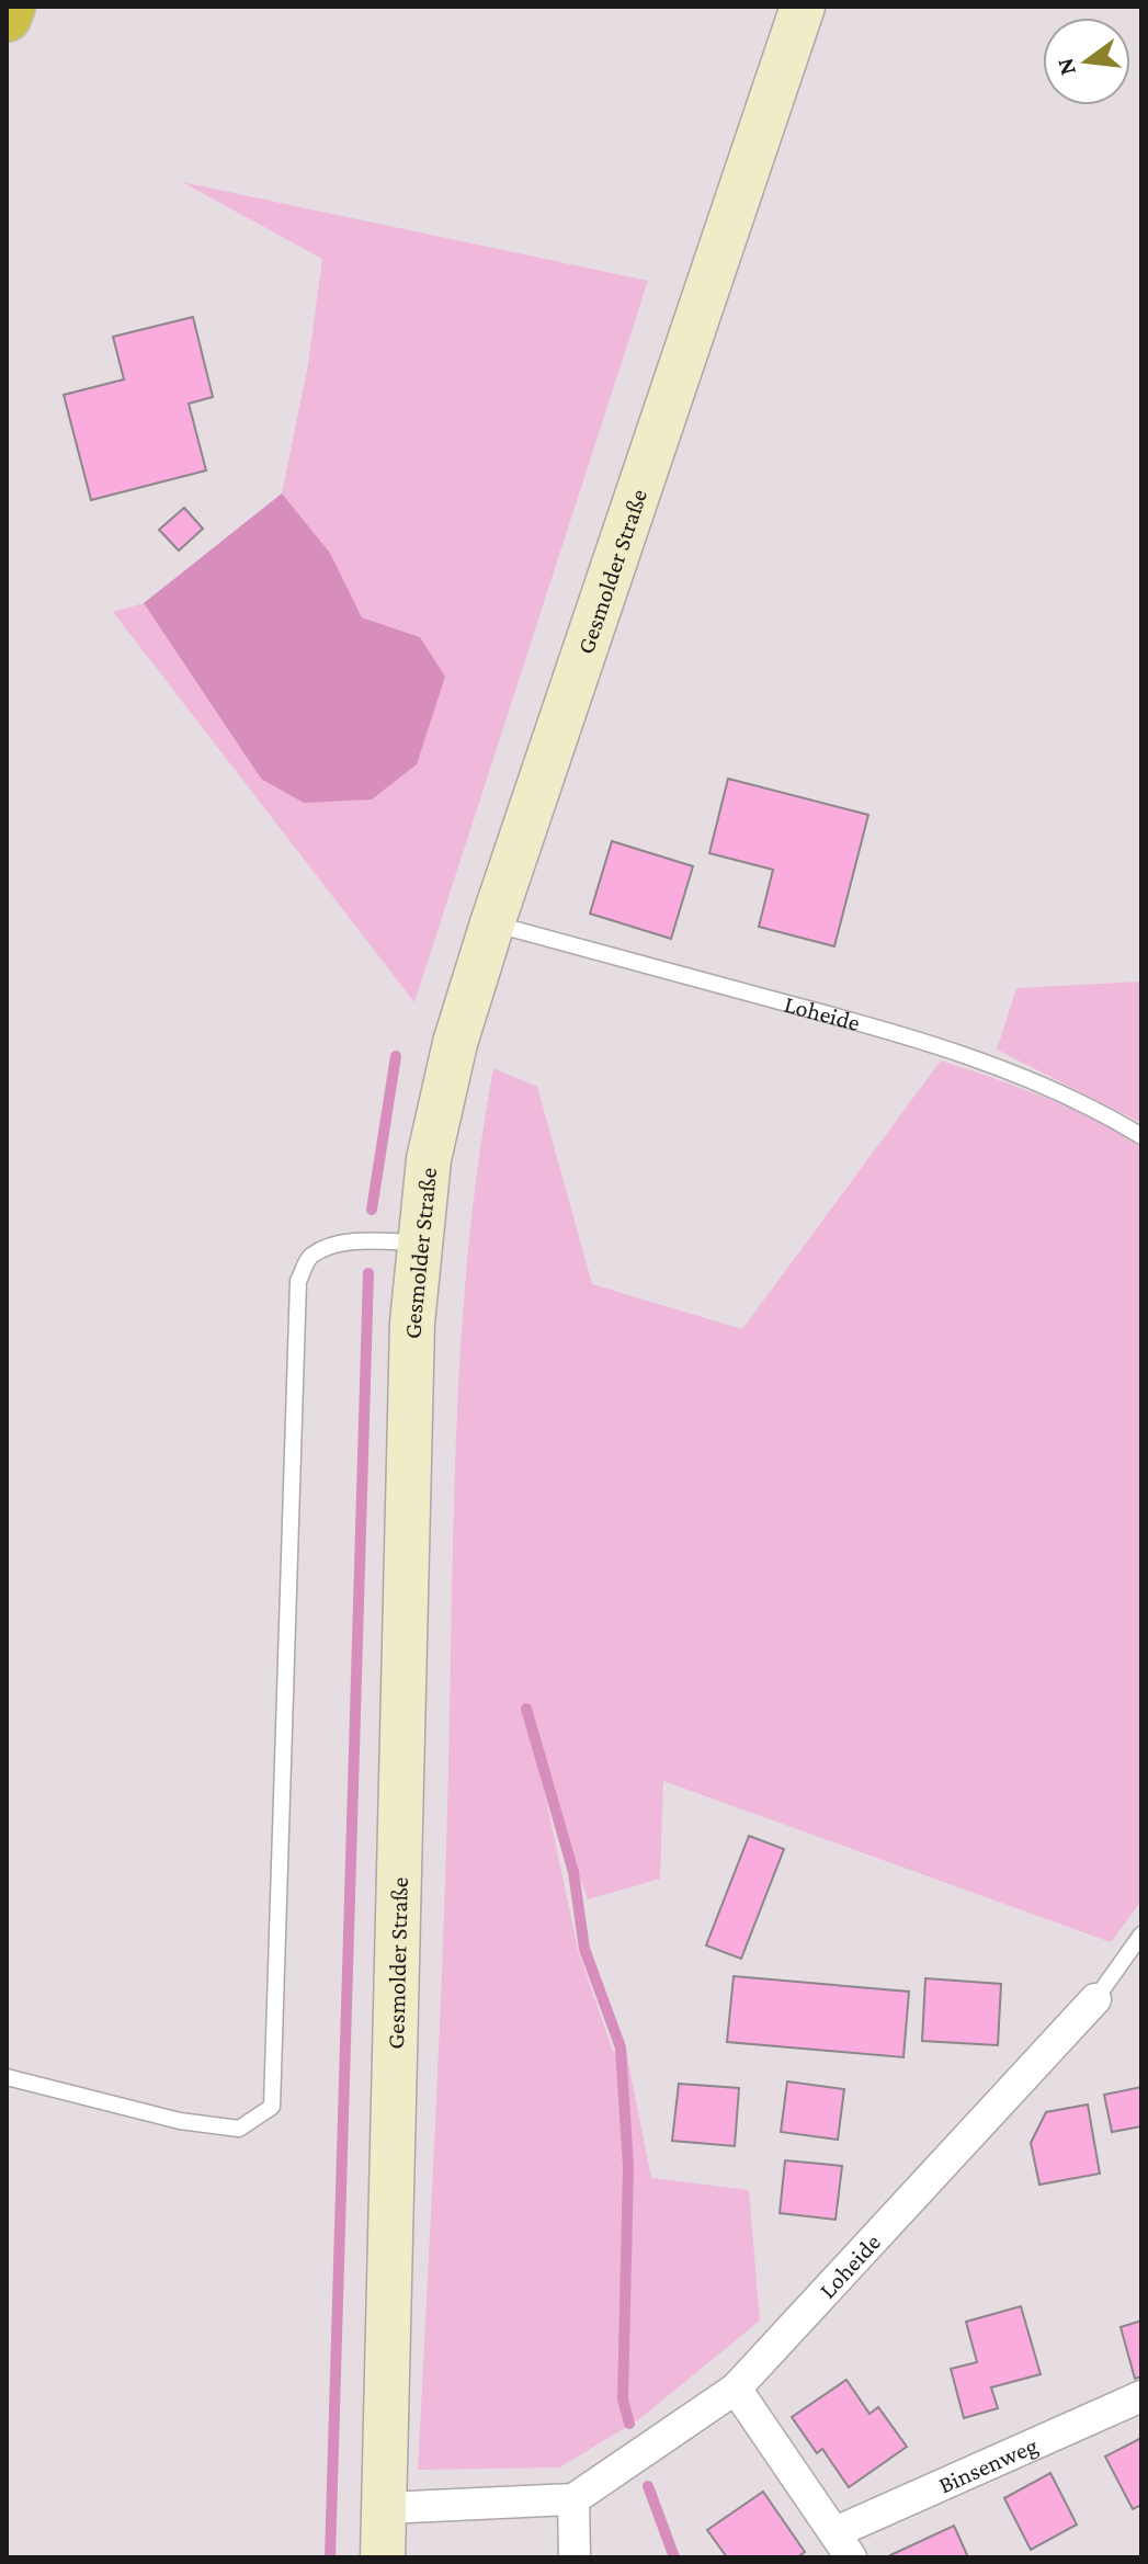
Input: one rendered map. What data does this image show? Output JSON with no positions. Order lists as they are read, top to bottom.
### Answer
{
  "streets": {
    "street": ["Gesmolder Straße", "Loheide", "Binsenweg"]
  },
  "crossings": [
    ["Gesmolder Straße", "Loheide"],
    ["Loheide", "Binsenweg"]
  ],
  "north": "left"
}
